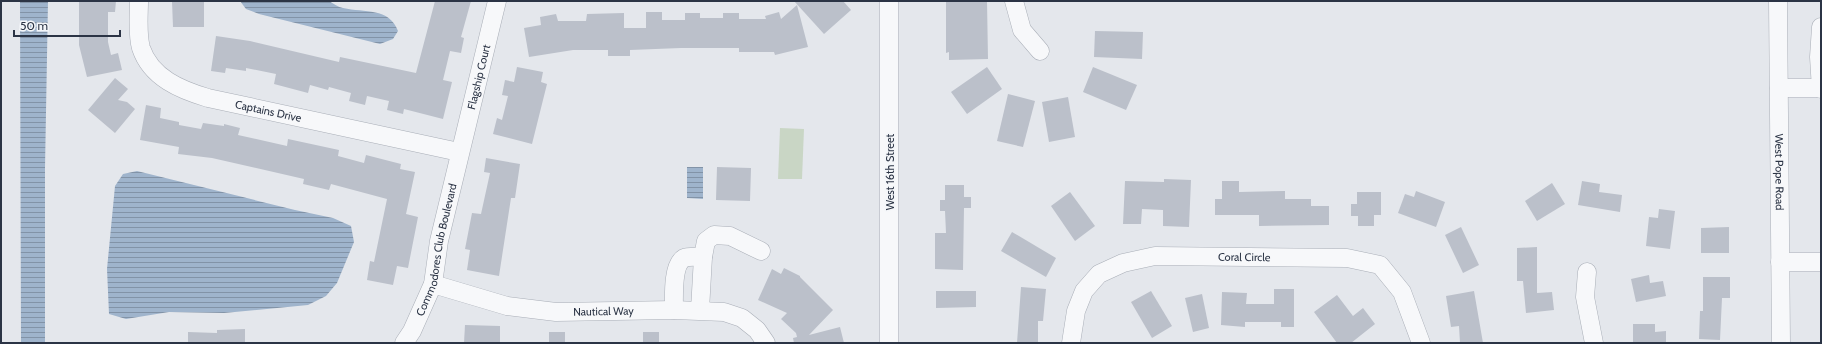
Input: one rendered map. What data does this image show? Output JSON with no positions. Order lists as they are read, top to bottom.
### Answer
{
  "streets": {
    "street": [
      "Flagship Court",
      "Captains Drive",
      "West 16th Street",
      "West Pope Road",
      "Commodores Club Boulevard",
      "Coral Circle",
      "Nautical Way"
    ]
  },
  "crossings": [
    ["Flagship Court", "Captains Drive"],
    ["Flagship Court", "Commodores Club Boulevard"],
    ["Captains Drive", "Commodores Club Boulevard"],
    ["Commodores Club Boulevard", "Nautical Way"]
  ],
  "scale_bar": "50 m"
}
